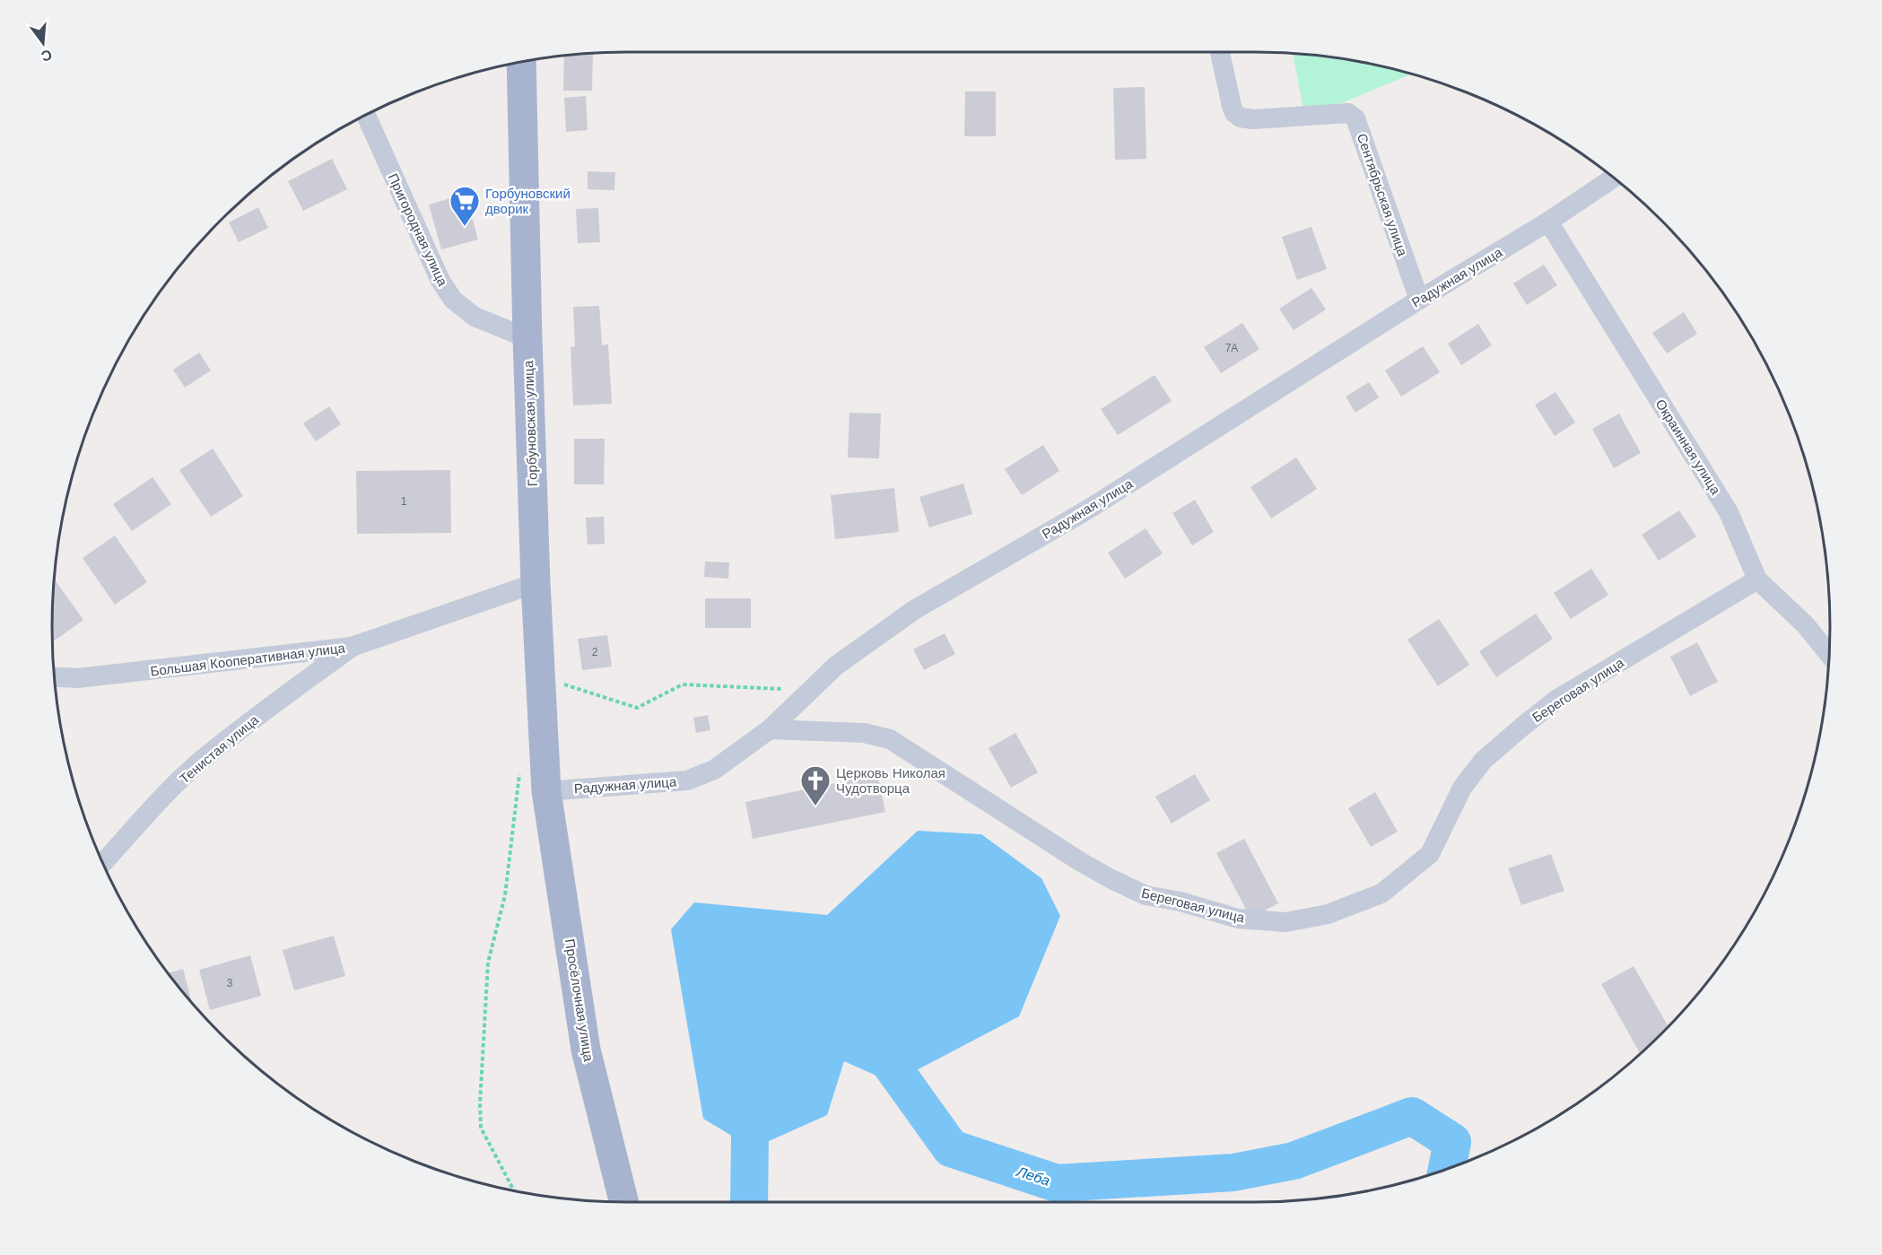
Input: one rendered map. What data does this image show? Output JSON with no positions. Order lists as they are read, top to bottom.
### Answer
{
  "streets": {
    "main road": ["Горбуновская улица", "Просёлочная улица"],
    "street": [
      "Сентябрьская улица",
      "Пригородная улица",
      "Радужная улица",
      "Окраинная улица",
      "Большая Кооперативная улица",
      "Береговая улица",
      "Тенистая улица"
    ]
  },
  "crossings": [
    ["Сентябрьская улица", "Радужная улица"],
    ["Пригородная улица", "Горбуновская улица"],
    ["Радужная улица", "Горбуновская улица"],
    ["Радужная улица", "Окраинная улица"],
    ["Радужная улица", "Береговая улица"],
    ["Радужная улица", "Просёлочная улица"],
    ["Горбуновская улица", "Большая Кооперативная улица"],
    ["Горбуновская улица", "Просёлочная улица"],
    ["Окраинная улица", "Береговая улица"],
    ["Большая Кооперативная улица", "Тенистая улица"]
  ],
  "water": ["Леба"],
  "places": {
    "supermarket": ["Горбуновский дворик"],
    "church": ["Церковь Николая Чудотворца"]
  },
  "house_numbers": [
    "7А",
    "1",
    "2",
    "3"
  ],
  "north": "bottom"
}
